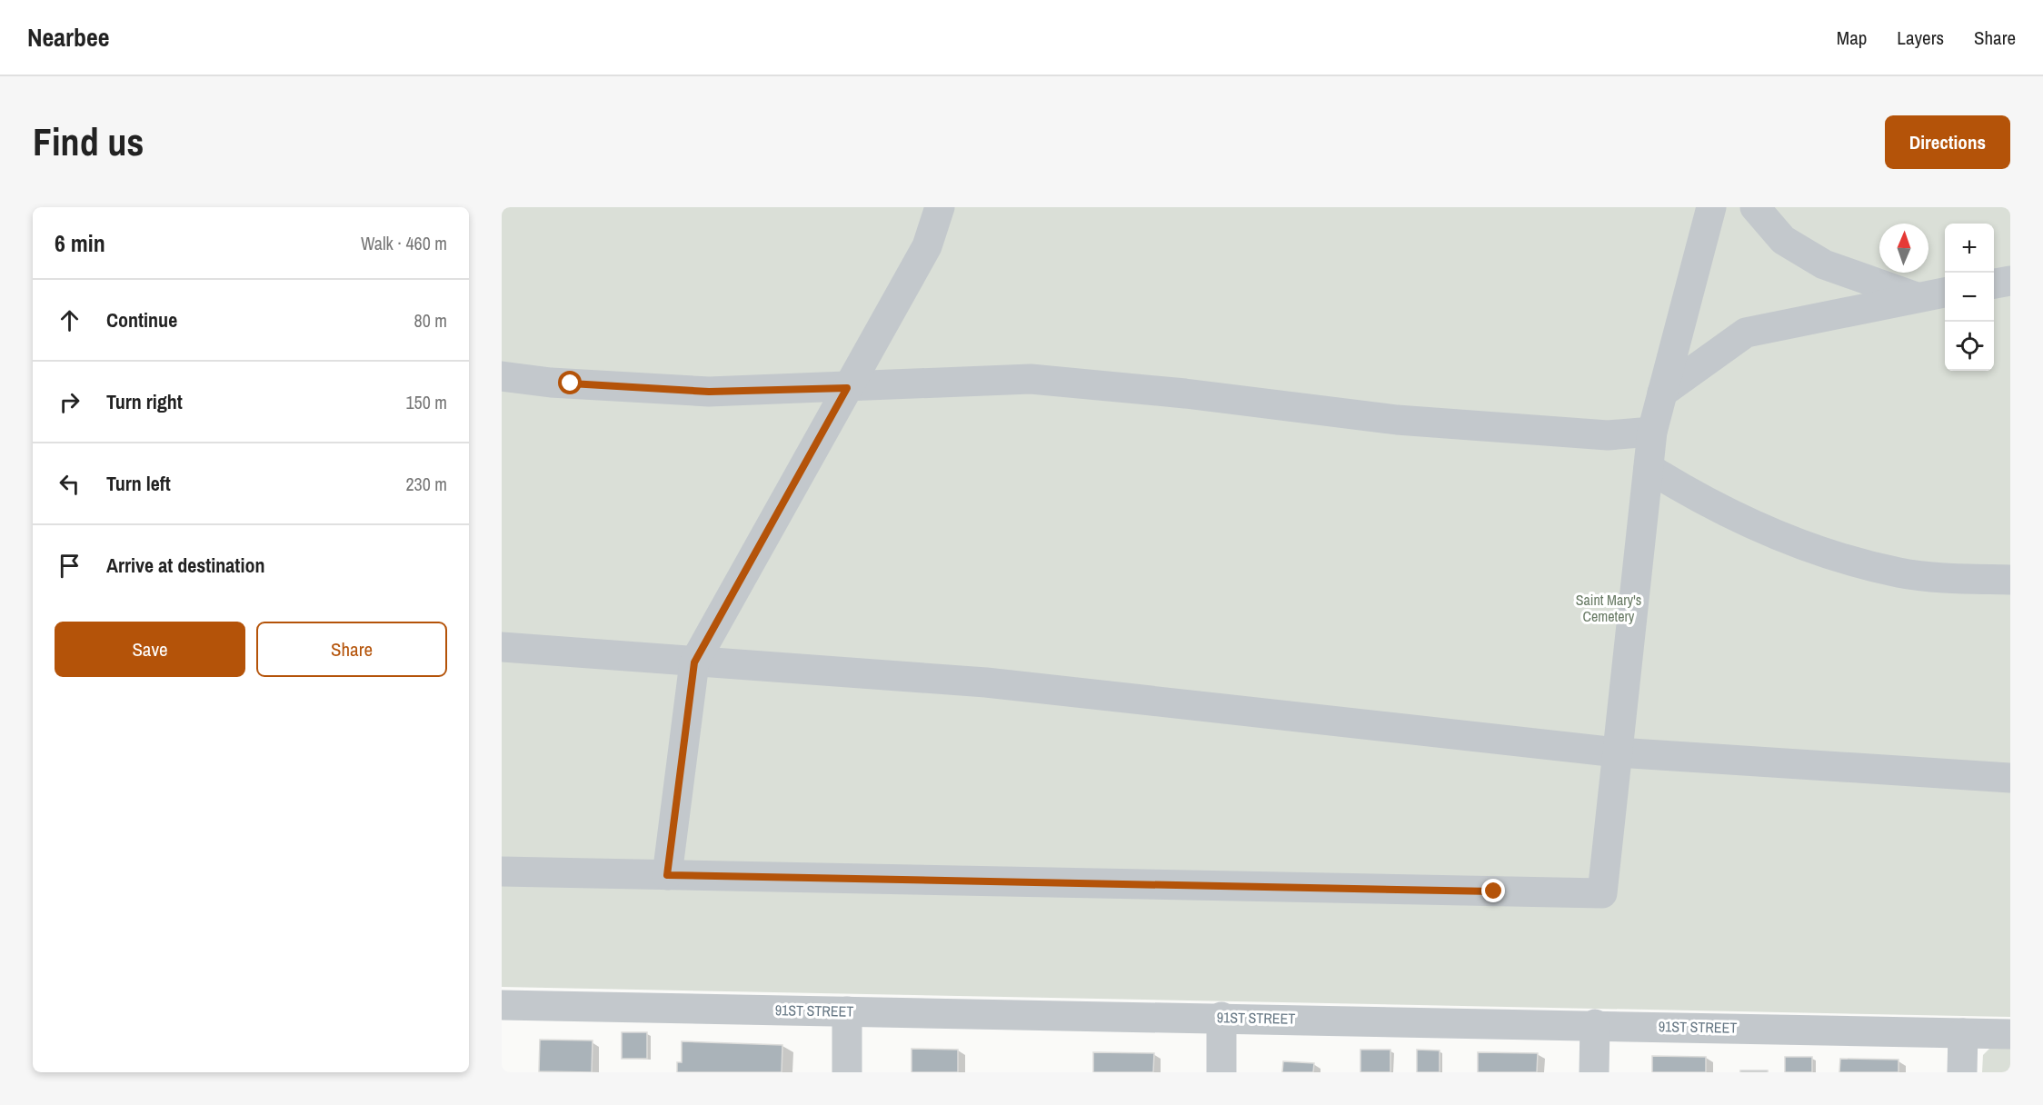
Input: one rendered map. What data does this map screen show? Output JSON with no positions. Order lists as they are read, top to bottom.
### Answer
{
  "streets": {
    "street": ["91ST STREET"]
  },
  "parks": ["Saint Mary's Cemetery"],
  "north": "top",
  "page": {
    "header": "Nearbee",
    "nav": ["Map", "Layers", "Share"],
    "buttons": [
      "Directions",
      ["Save", "Share"]
    ],
    "title": "Find us",
    "heading": ["6 min", "Walk · 460 m"],
    "map_buttons": ["+", "−"],
    "list": [
      ["Continue", "80 m"],
      ["Turn right", "150 m"],
      ["Turn left", "230 m"],
      "Arrive at destination"
    ]
  }
}
